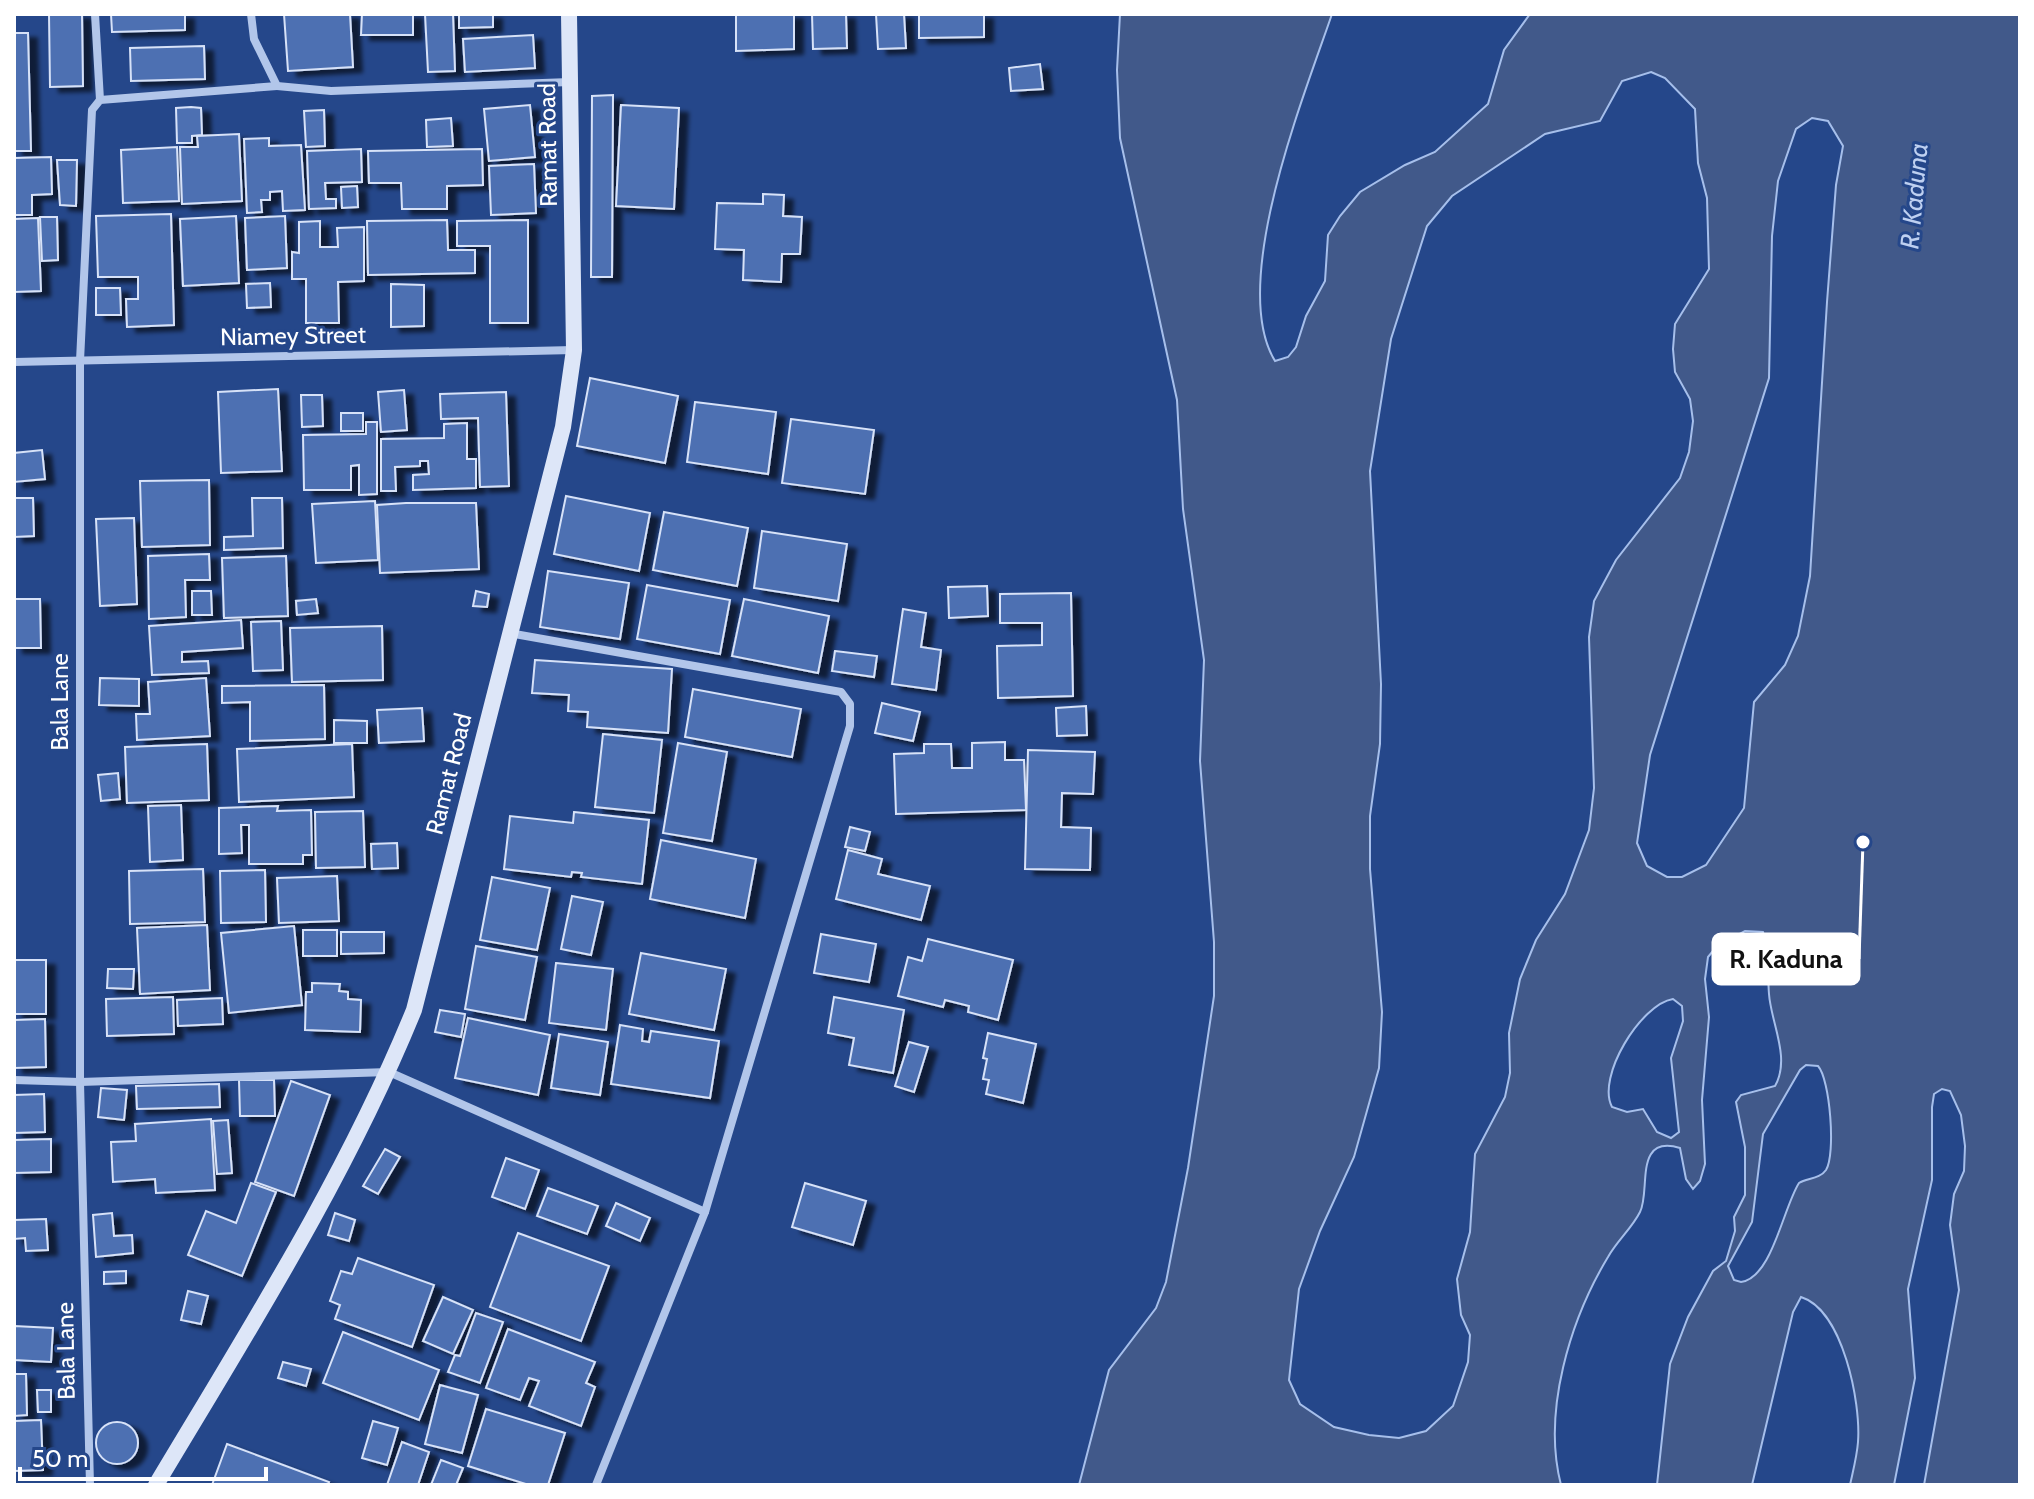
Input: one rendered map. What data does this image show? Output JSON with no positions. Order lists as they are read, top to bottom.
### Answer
{
  "streets": {
    "street": ["Ramat Road", "Niamey Street", "Bala Lane"]
  },
  "crossings": [
    ["Ramat Road", "Niamey Street"],
    ["Niamey Street", "Bala Lane"]
  ],
  "water": ["R. Kaduna"],
  "places": ["R. Kaduna"],
  "scale_bar": "50 m"
}
